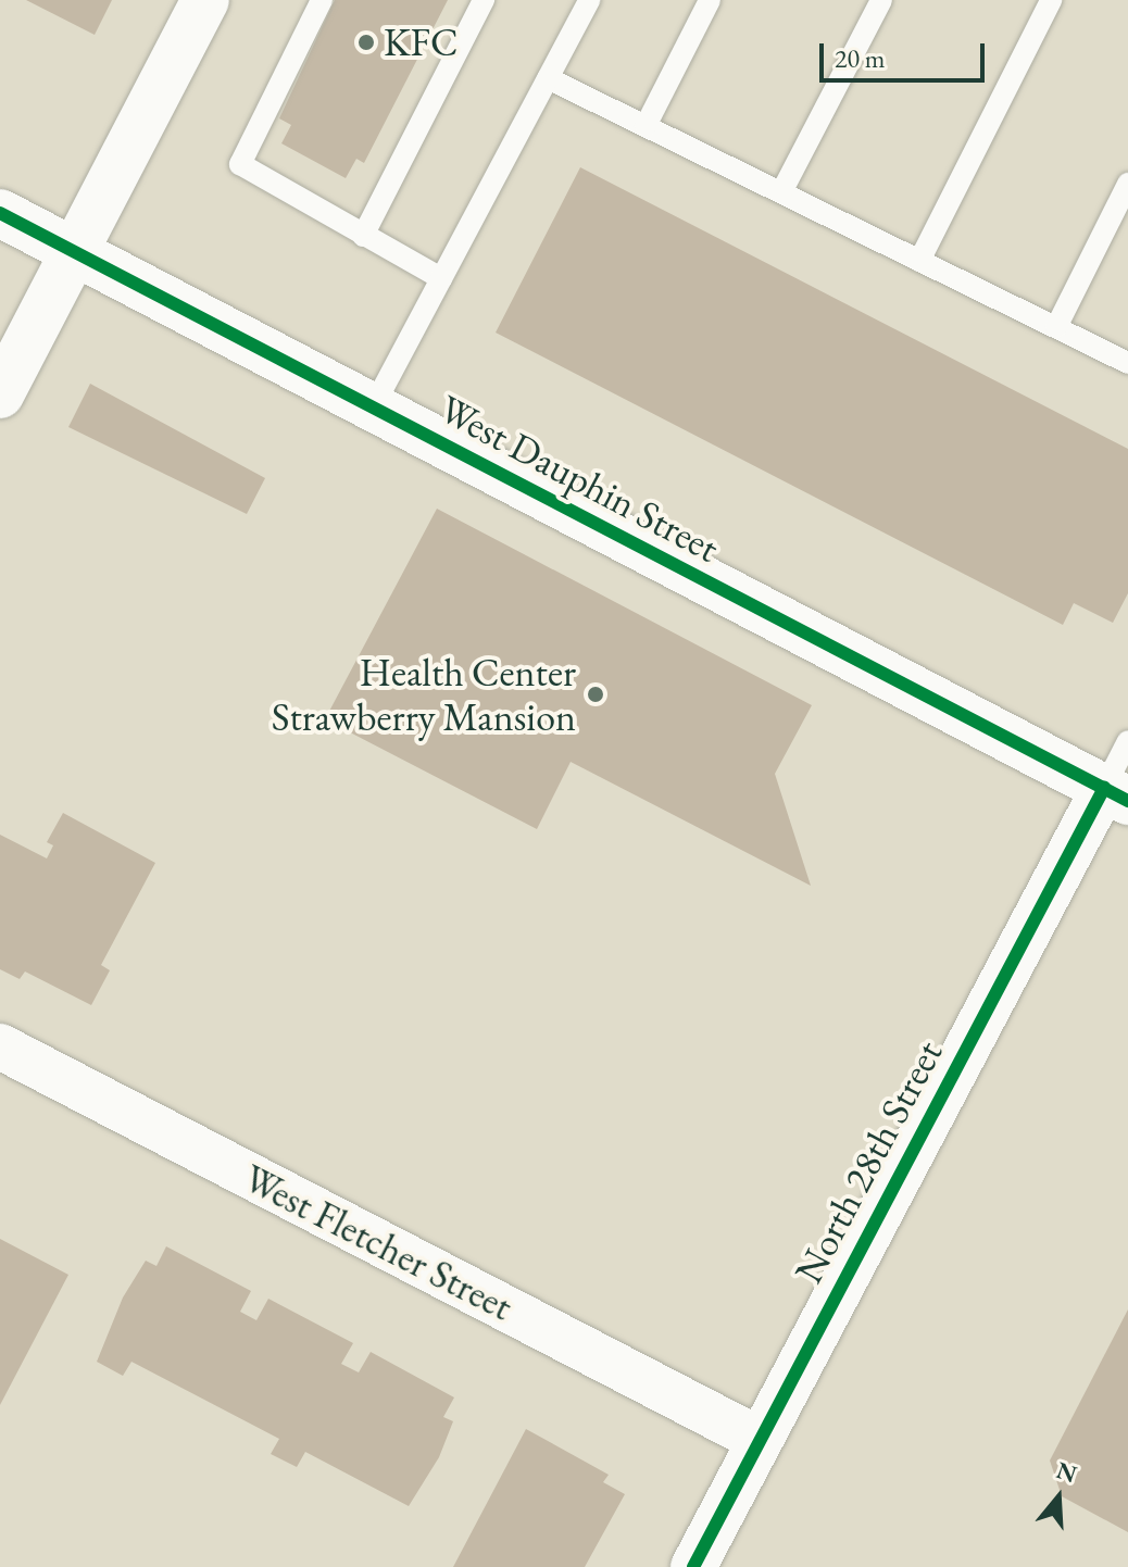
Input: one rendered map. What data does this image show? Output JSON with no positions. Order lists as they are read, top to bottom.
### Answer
{
  "streets": {
    "street": ["West Dauphin Street", "North 28th Street", "West Fletcher Street"]
  },
  "crossings": [
    ["West Dauphin Street", "North 28th Street"],
    ["North 28th Street", "West Fletcher Street"]
  ],
  "places": ["KFC", "Health Center Strawberry Mansion"],
  "scale_bar": "20 m",
  "north": "top"
}
